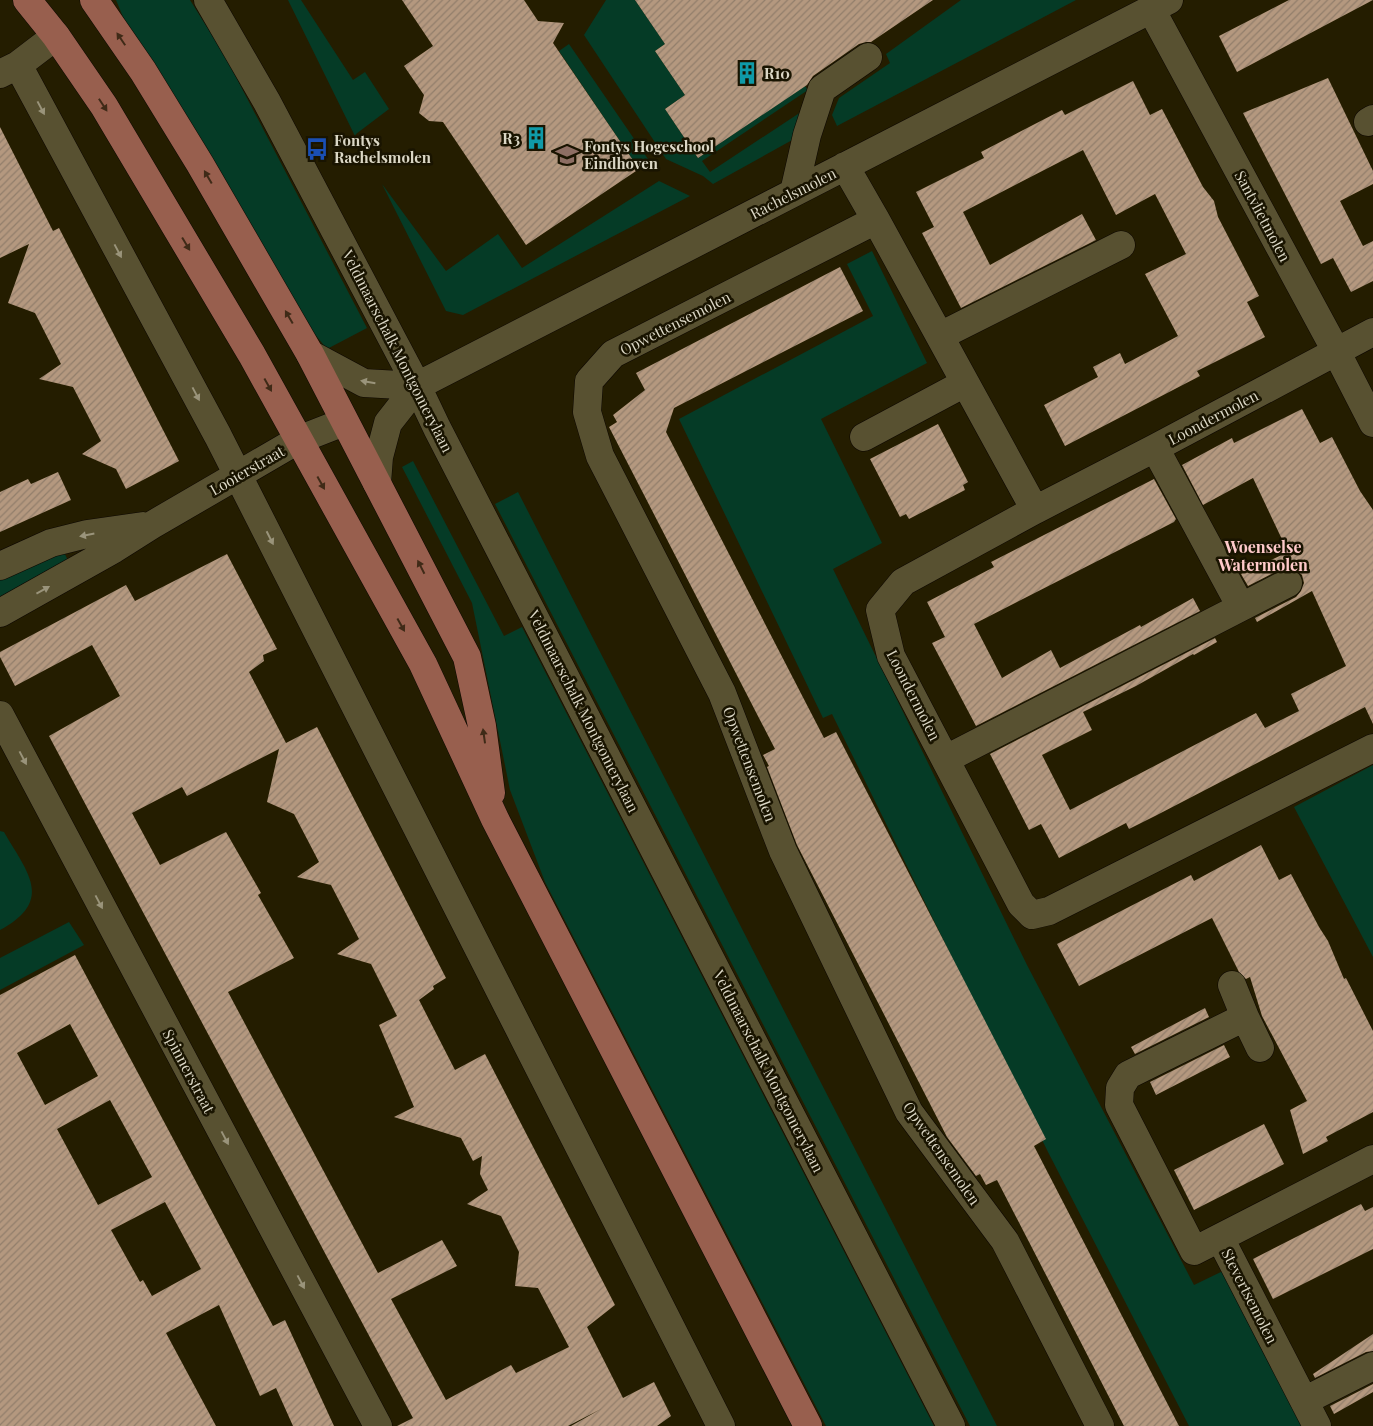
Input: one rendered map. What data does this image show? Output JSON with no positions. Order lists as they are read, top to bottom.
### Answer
{
  "streets": {
    "street": [
      "Rachelsmolen",
      "Santvlietmolen",
      "Opwettensemolen",
      "Veldmaarschalk Montgomerylaan",
      "Loondermolen",
      "Looierstraat",
      "Spinnerstraat",
      "Stevertsemolen"
    ]
  },
  "crossings": [
    ["Rachelsmolen", "Santvlietmolen"],
    ["Rachelsmolen", "Veldmaarschalk Montgomerylaan"],
    ["Santvlietmolen", "Loondermolen"]
  ],
  "one_way": ["Spinnerstraat"],
  "districts": ["Woenselse Watermolen"],
  "places": {
    "building": ["R10", "R3"],
    "bus stop": ["Fontys Rachelsmolen"],
    "school or university": ["Fontys Hogeschool Eindhoven"]
  }
}
